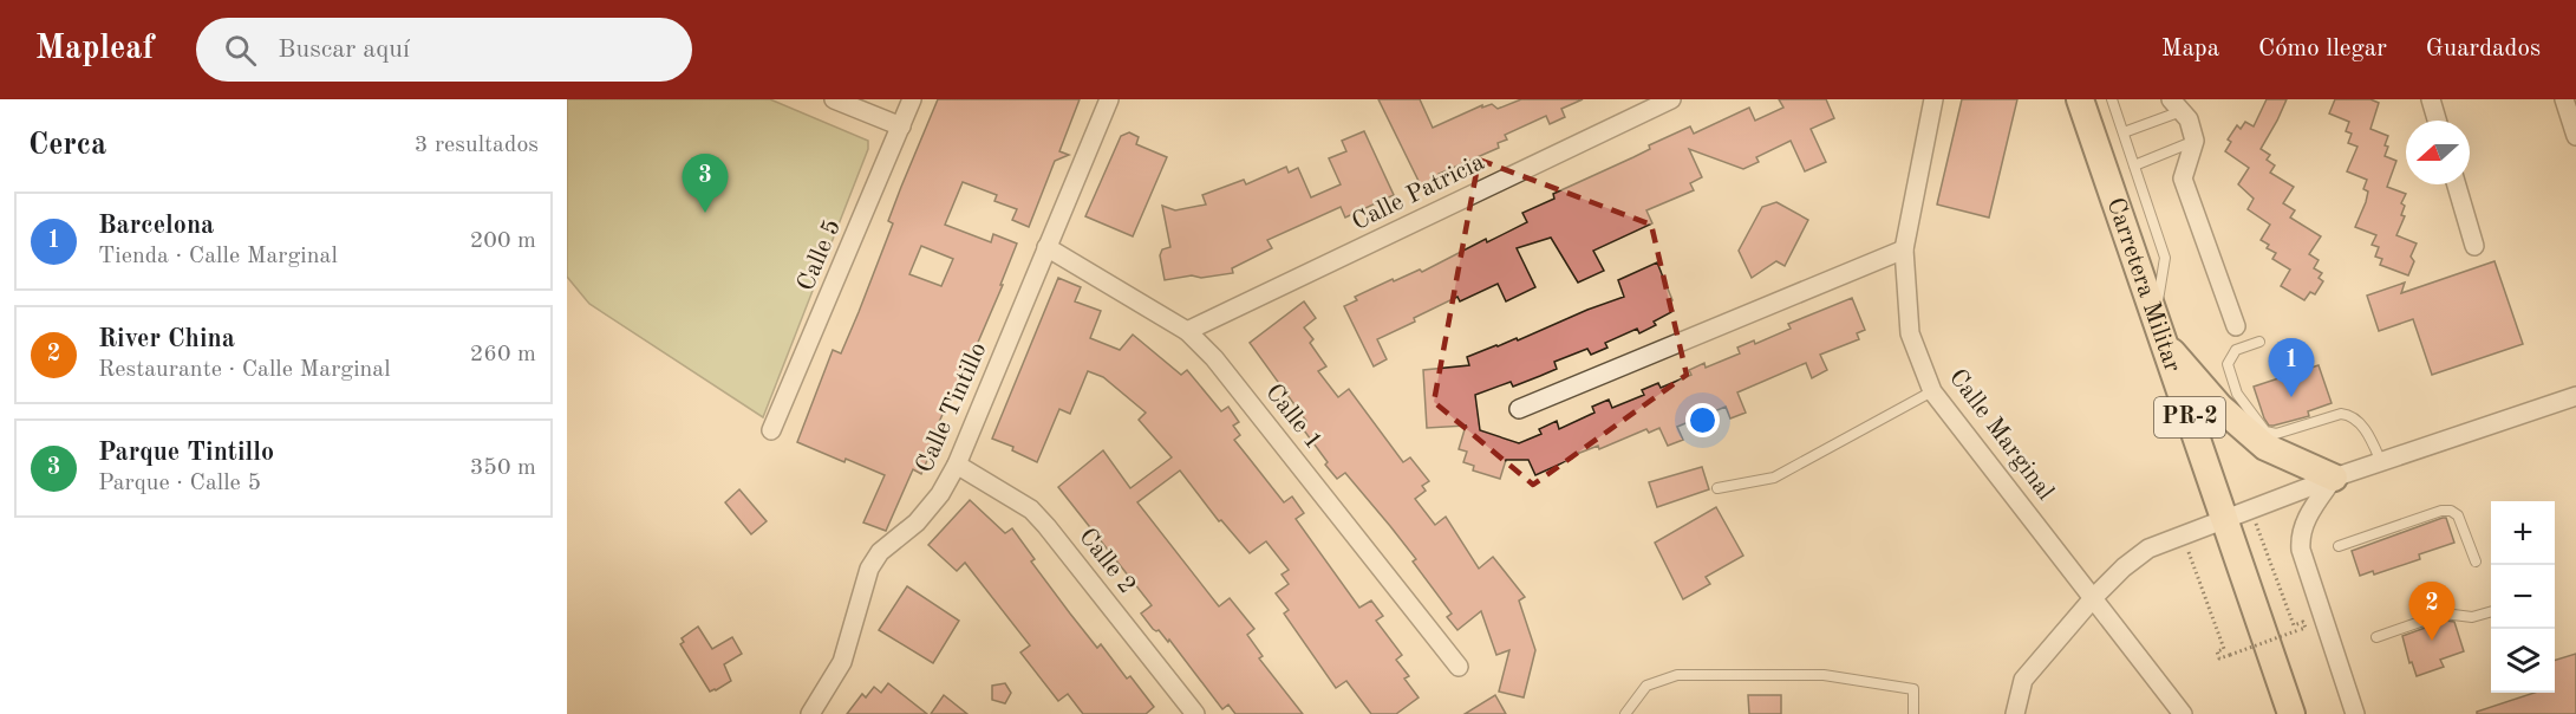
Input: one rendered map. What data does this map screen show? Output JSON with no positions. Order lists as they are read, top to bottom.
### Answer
{
  "streets": {
    "main road": ["Carretera Militar", "PR-2"],
    "street": [
      "Calle Patricia",
      "Calle 5",
      "Calle Tintillo",
      "Calle 1",
      "Calle Marginal",
      "Calle 2"
    ]
  },
  "crossings": [
    ["Calle Patricia", "Calle 1"],
    ["Calle Tintillo", "Calle 1"],
    ["Calle Tintillo", "Calle 2"]
  ],
  "north": "left",
  "page": {
    "header": "Mapleaf",
    "search": "Buscar aquí",
    "nav": ["Mapa", "Cómo llegar", "Guardados"],
    "heading": ["Cerca", "3 resultados"],
    "pins": ["3", "1", "2"],
    "list": [
      {
        "mark": "1",
        "name": "Barcelona",
        "note": "Tienda · Calle Marginal",
        "value": "200 m"
      },
      {
        "mark": "2",
        "name": "River China",
        "note": "Restaurante · Calle Marginal",
        "value": "260 m"
      },
      {
        "mark": "3",
        "name": "Parque Tintillo",
        "note": "Parque · Calle 5",
        "value": "350 m"
      }
    ],
    "map_buttons": ["+", "−"]
  }
}
